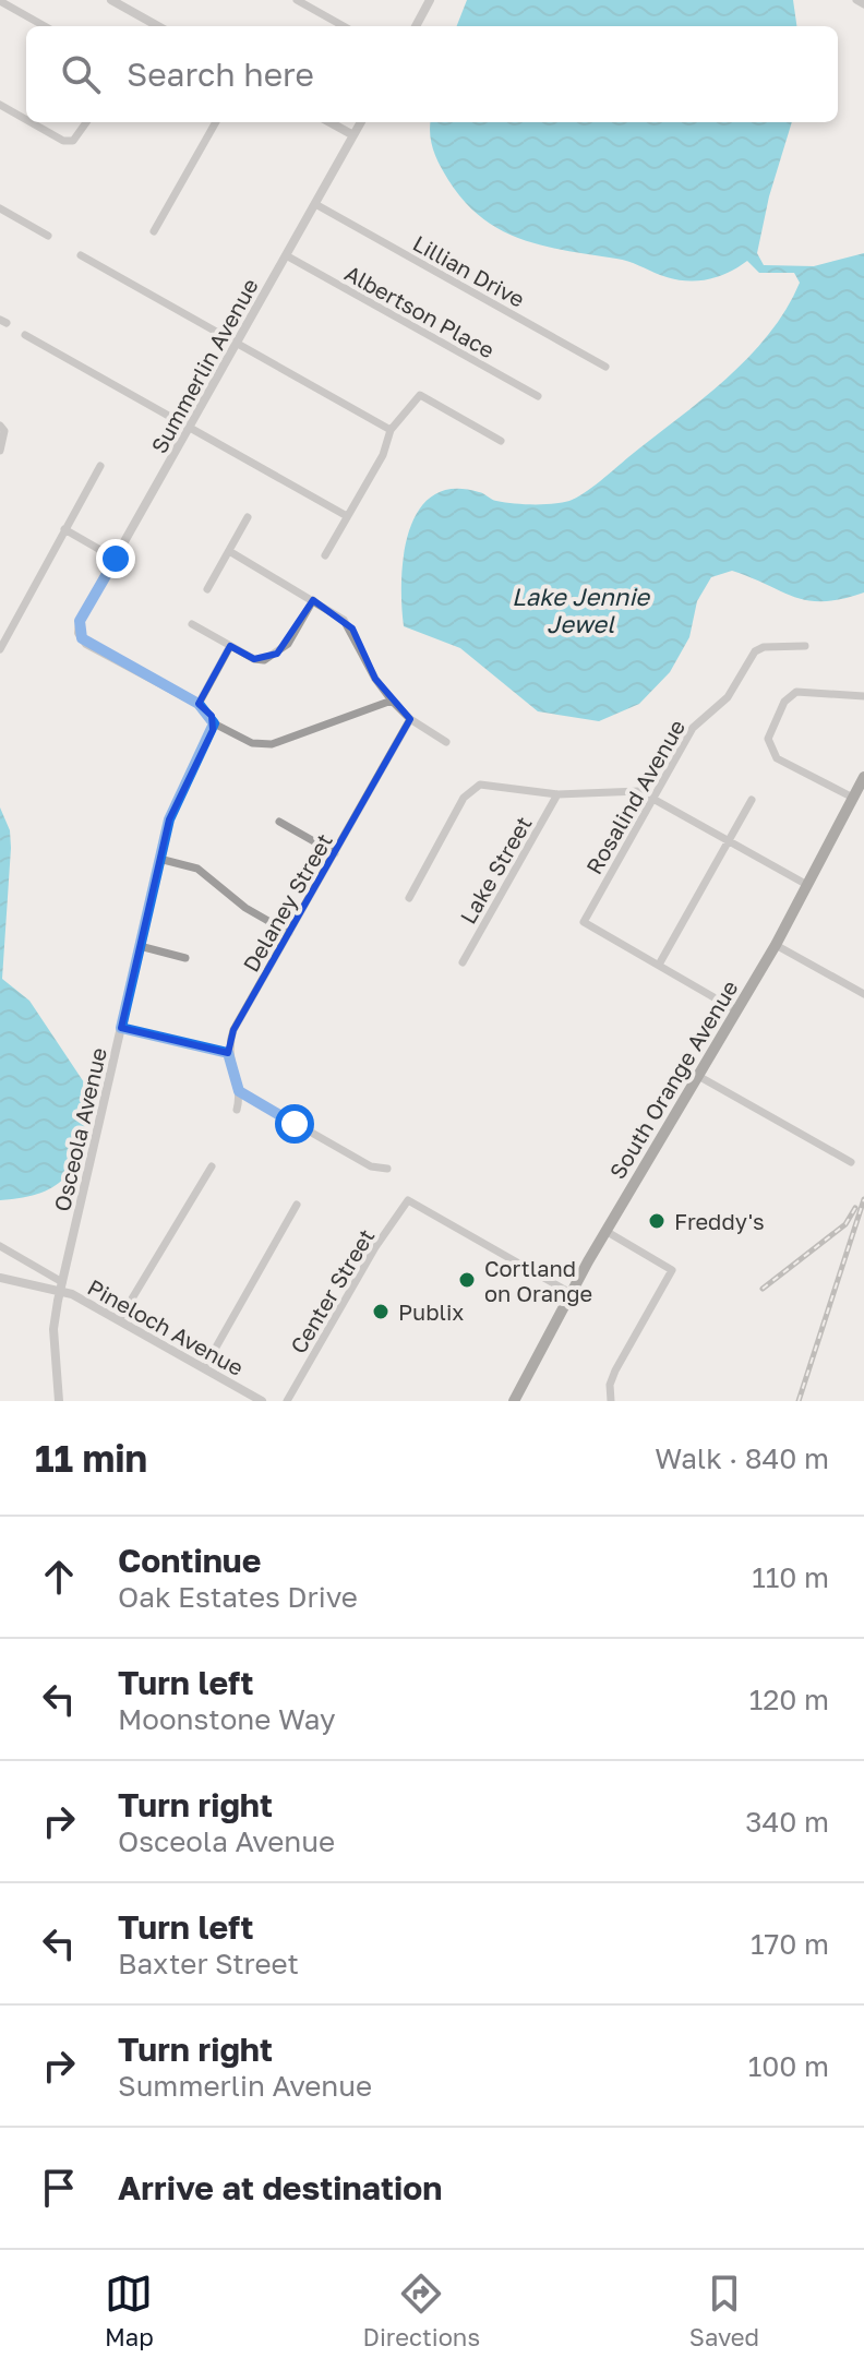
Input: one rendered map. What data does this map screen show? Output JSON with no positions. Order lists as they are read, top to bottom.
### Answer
{
  "streets": {
    "main road": ["South Orange Avenue"],
    "street": [
      "Lillian Drive",
      "Albertson Place",
      "Summerlin Avenue",
      "Rosalind Avenue",
      "Lake Street",
      "Delaney Street",
      "Osceola Avenue",
      "Center Street",
      "Pineloch Avenue"
    ]
  },
  "crossings": [
    ["Lillian Drive", "Summerlin Avenue"],
    ["Albertson Place", "Summerlin Avenue"],
    ["South Orange Avenue", "Center Street"],
    ["Osceola Avenue", "Pineloch Avenue"]
  ],
  "water": ["Lake Jennie Jewel"],
  "places": ["Freddy's", "Cortland on Orange", "Publix"],
  "page": {
    "search": "Search here",
    "heading": ["11 min", "Walk · 840 m"],
    "list": [
      ["Continue", "Oak Estates Drive", "110 m"],
      ["Turn left", "Moonstone Way", "120 m"],
      ["Turn right", "Osceola Avenue", "340 m"],
      ["Turn left", "Baxter Street", "170 m"],
      ["Turn right", "Summerlin Avenue", "100 m"],
      "Arrive at destination"
    ],
    "nav": ["Map", "Directions", "Saved"]
  }
}
